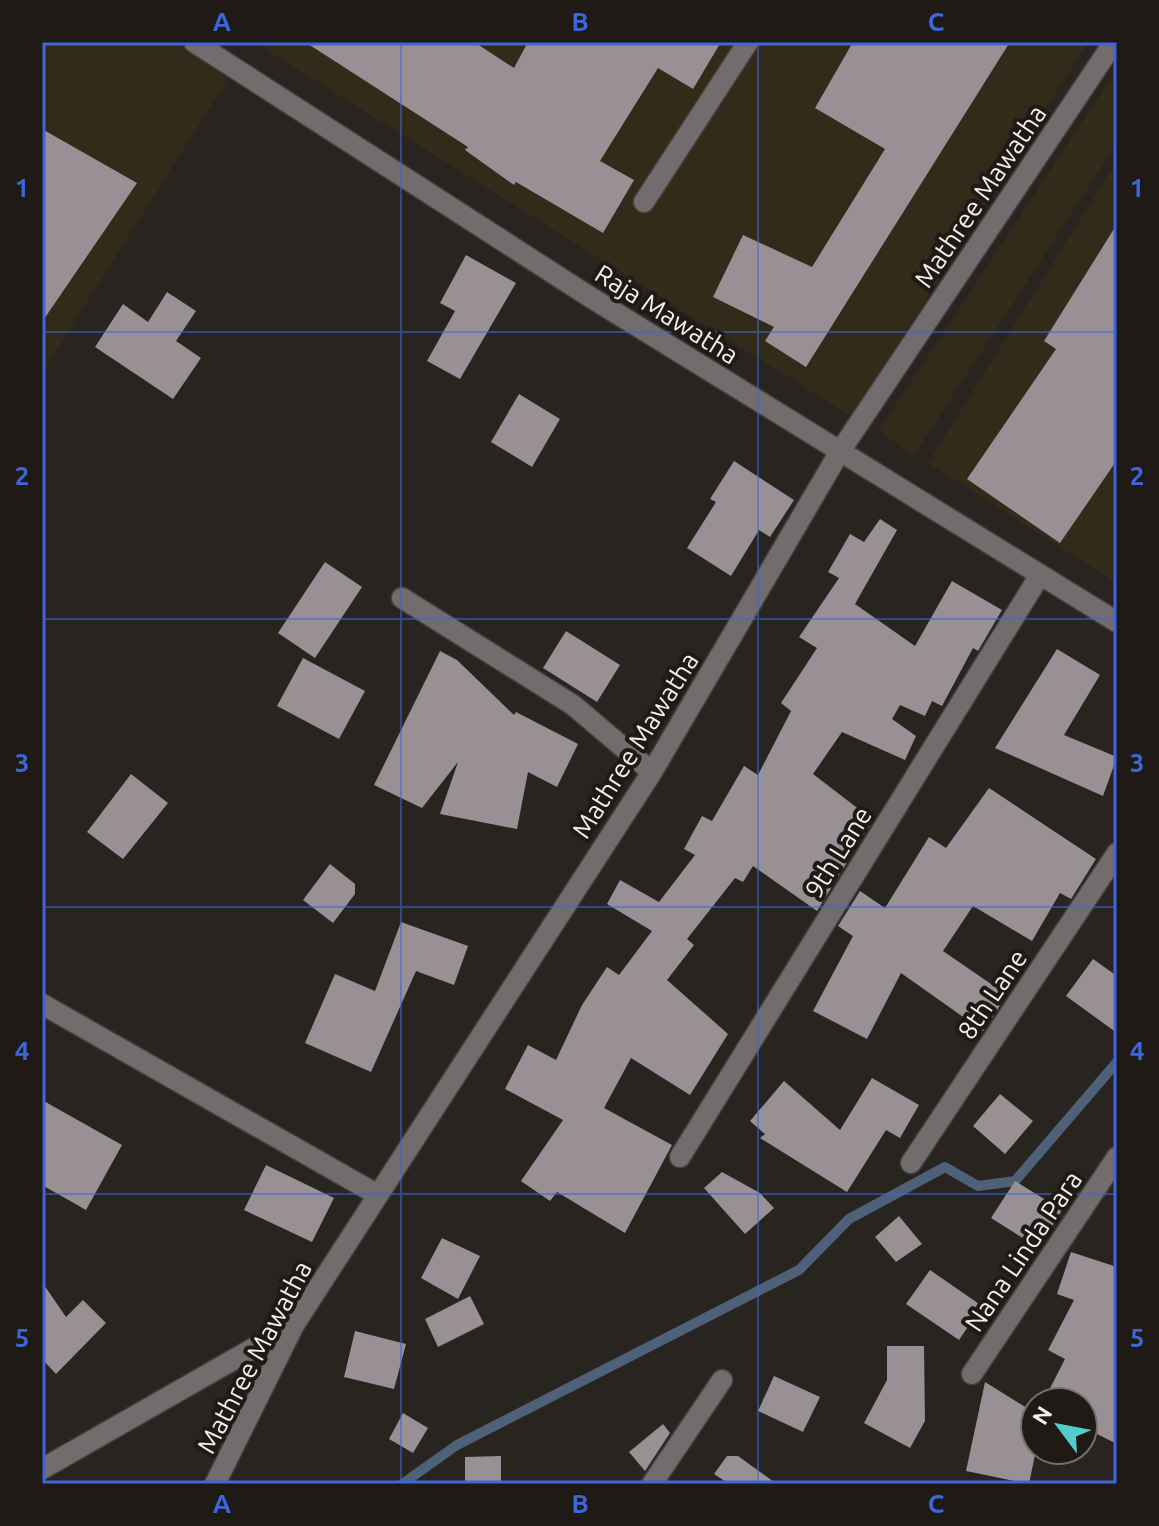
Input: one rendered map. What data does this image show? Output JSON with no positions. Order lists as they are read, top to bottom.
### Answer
{
  "streets": {
    "street": [
      "Mathree Mawatha",
      "Raja Mawatha",
      "9th Lane",
      "8th Lane",
      "Nana Linda Para"
    ]
  },
  "crossings": [
    ["Mathree Mawatha", "Raja Mawatha"],
    ["Raja Mawatha", "9th Lane"]
  ],
  "north": "top left",
  "grid": {
    "columns": ["A", "B", "C"],
    "rows": [
      "1",
      "2",
      "3",
      "4",
      "5"
    ]
  }
}
